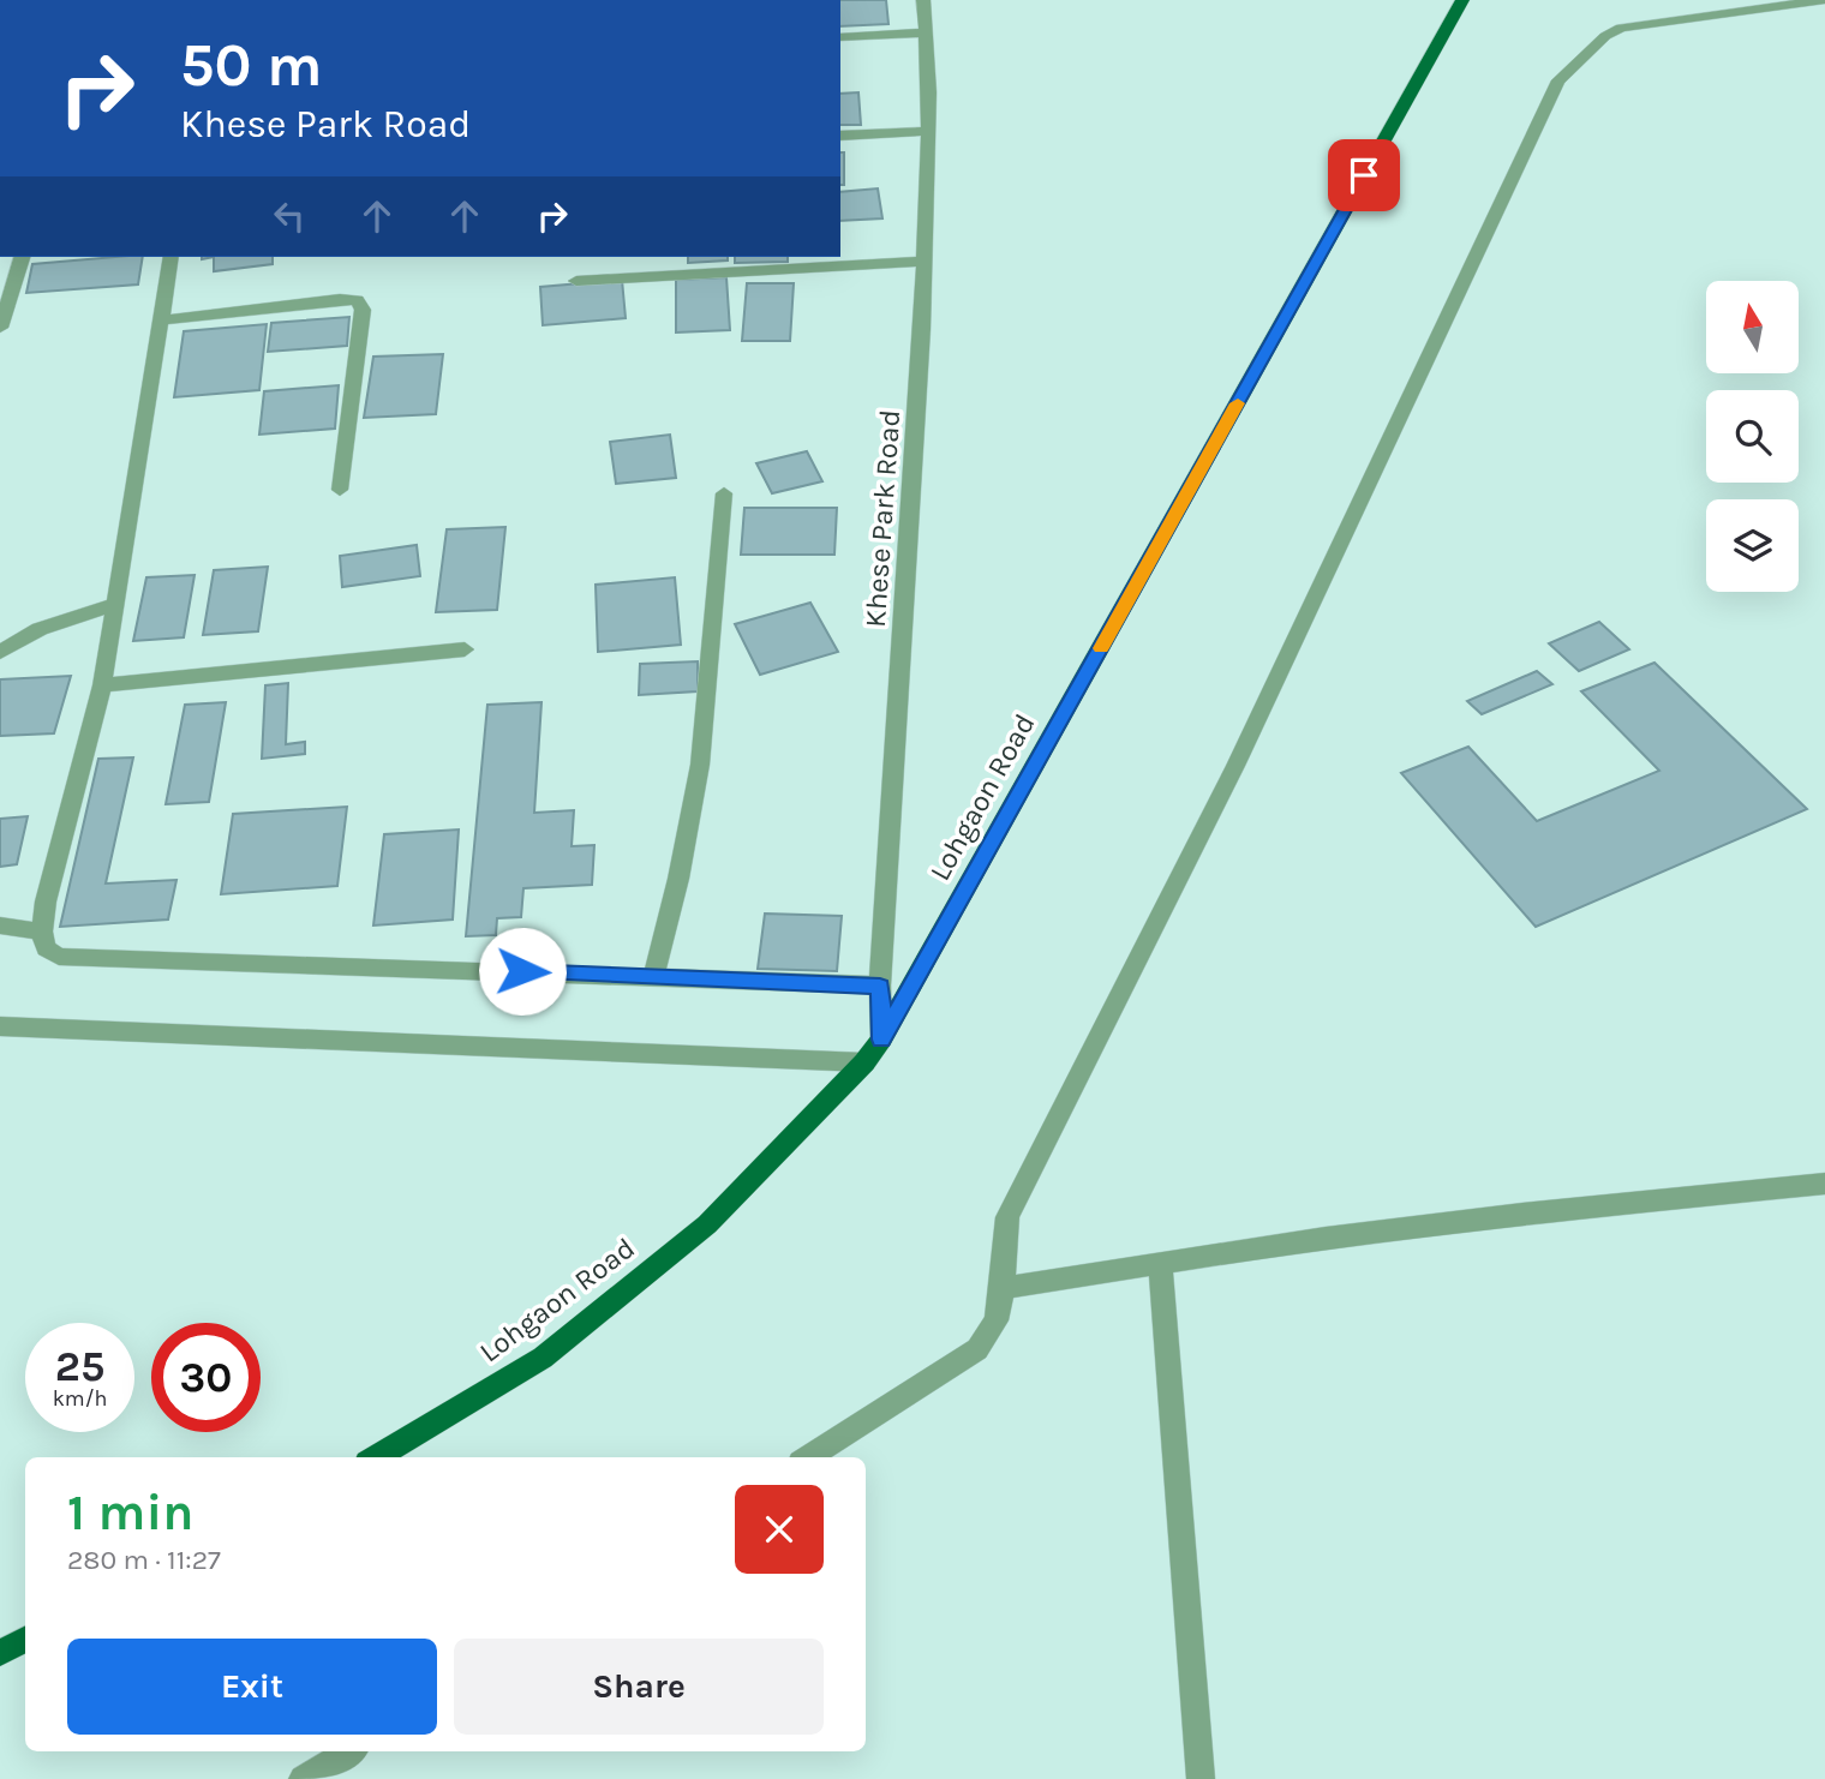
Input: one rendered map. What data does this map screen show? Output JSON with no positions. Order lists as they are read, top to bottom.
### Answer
{
  "streets": {
    "main road": ["Lohgaon Road"],
    "street": ["Khese Park Road"]
  },
  "crossings": [
    ["Khese Park Road", "Lohgaon Road"]
  ],
  "north": "top",
  "page": {
    "turn": ["50 m", "Khese Park Road"],
    "speed": "25 km/h",
    "limit": "30",
    "heading": ["1 min", "280 m · 11:27"],
    "buttons": ["Exit", "Share"]
  }
}
